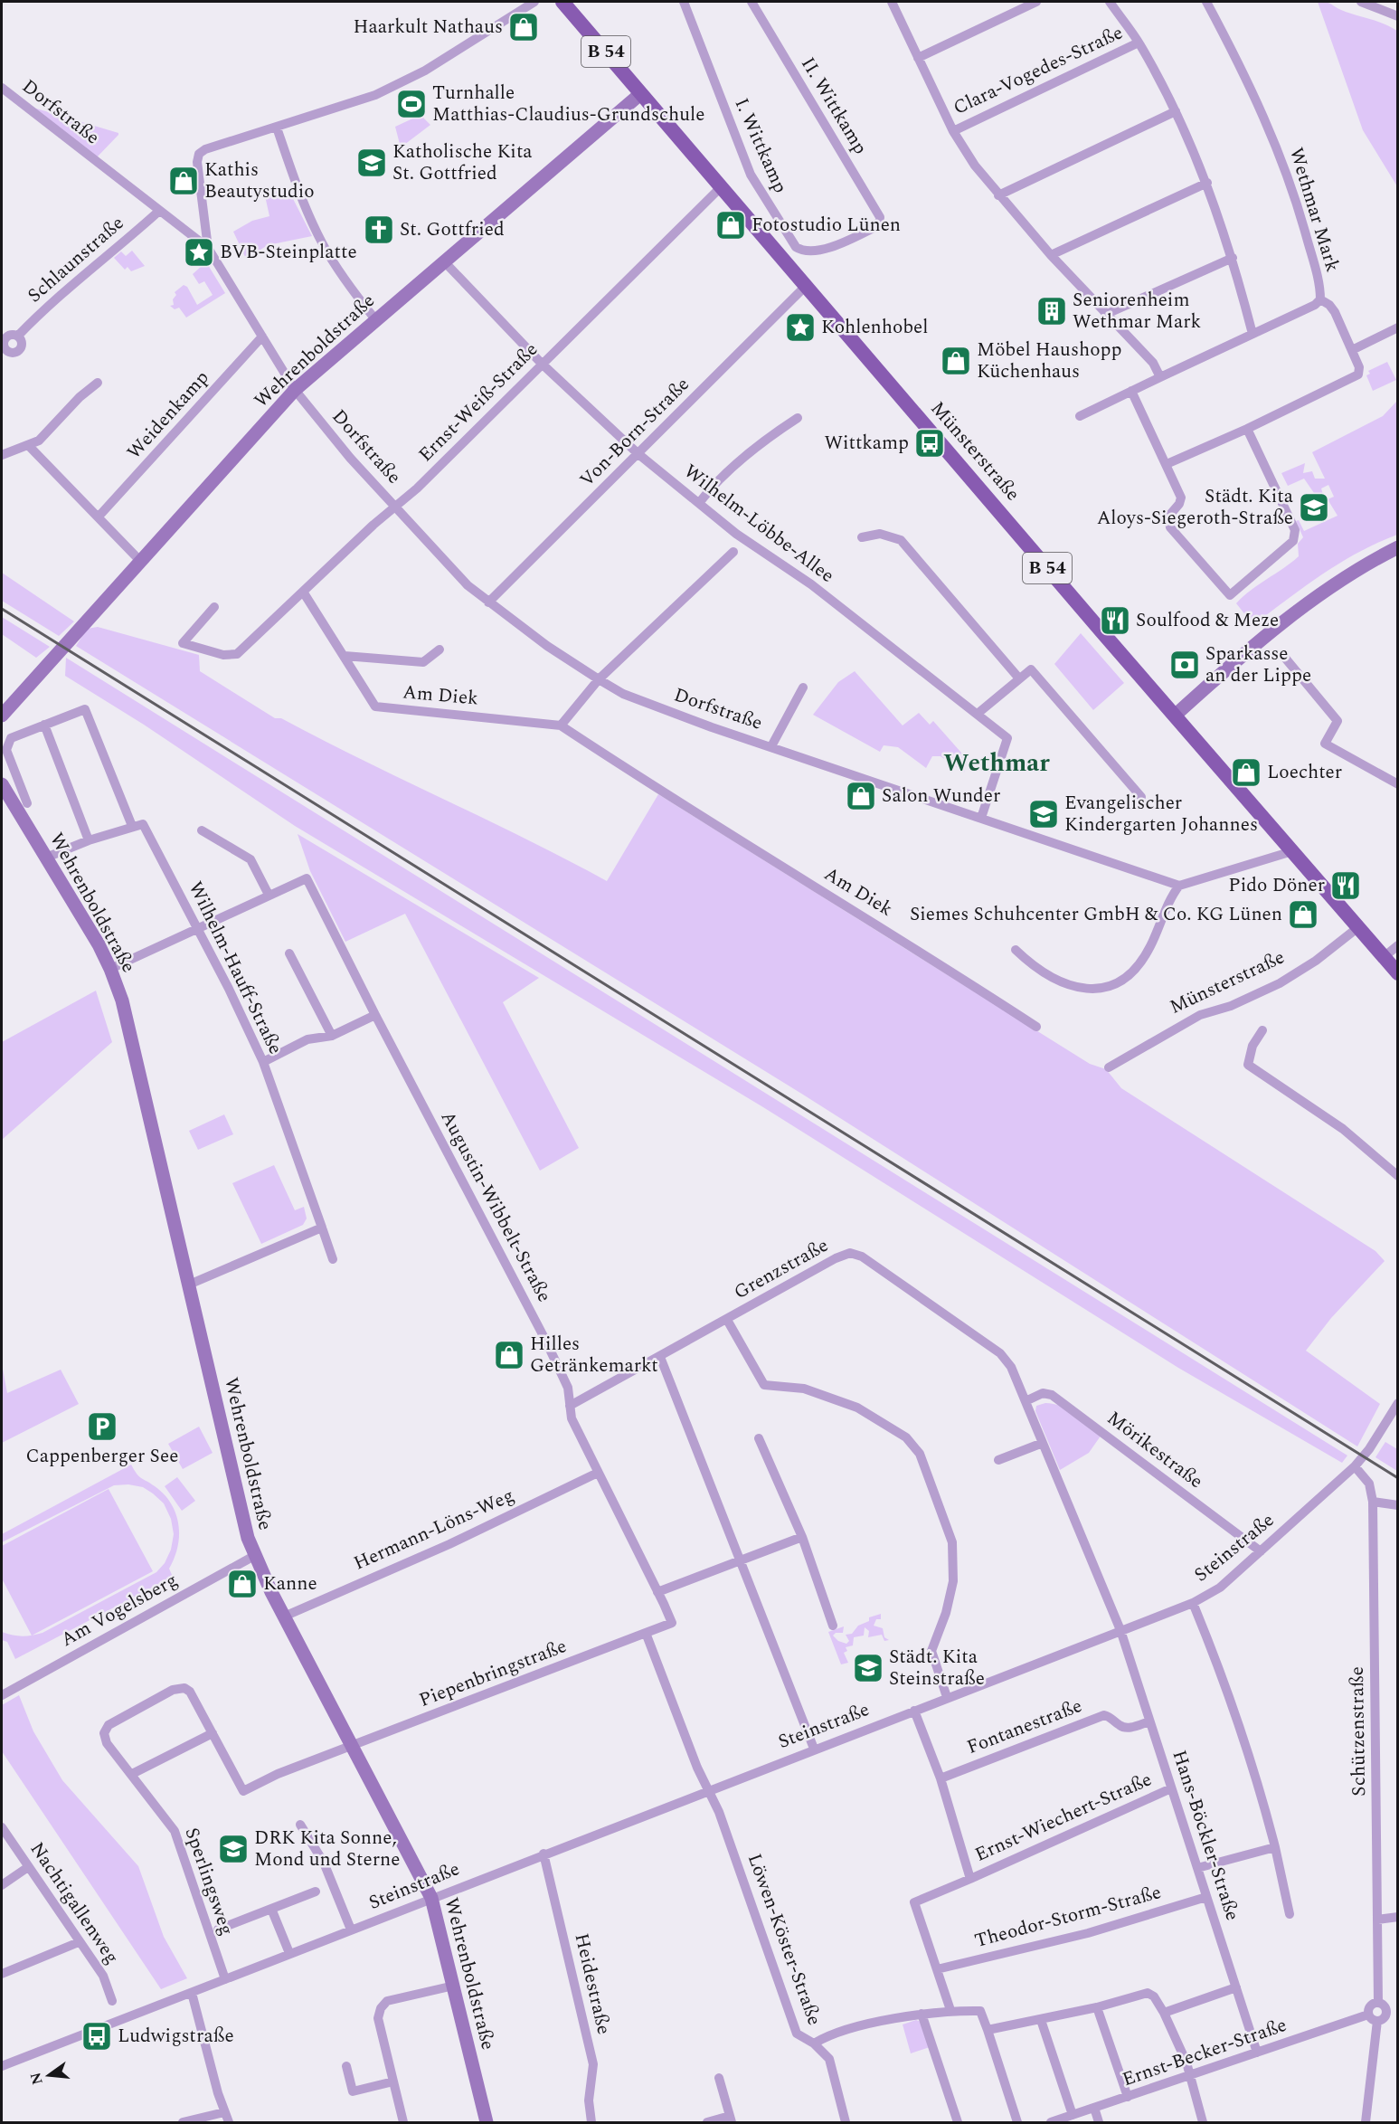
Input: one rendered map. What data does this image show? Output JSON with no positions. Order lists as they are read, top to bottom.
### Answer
{
  "streets": {
    "main road": ["B 54", "Münsterstraße"],
    "street": [
      "Clara-Vogedes-Straße",
      "II. Wittkamp",
      "Dorfstraße",
      "I. Wittkamp",
      "Wethmar Mark",
      "Schlaunstraße",
      "Wehrenboldstraße",
      "Ernst-Weiß-Straße",
      "Weidenkamp",
      "Von-Born-Straße",
      "Wilhelm-Löbbe-Allee",
      "Am Diek",
      "Wilhelm-Hauff-Straße",
      "Augustin-Wibbelt-Straße",
      "Grenzstraße",
      "Mörikestraße",
      "Hermann-Löns-Weg",
      "Steinstraße",
      "Am Vogelsberg",
      "Piepenbringstraße",
      "Fontanestraße",
      "Schützenstraße",
      "Ernst-Wiechert-Straße",
      "Hans-Böckler-Straße",
      "Sperlingsweg",
      "Nachtigallenweg",
      "Theodor-Storm-Straße",
      "Löwen-Köster-Straße",
      "Heidestraße",
      "Ernst-Becker-Straße"
    ]
  },
  "crossings": [
    ["II. Wittkamp", "I. Wittkamp"],
    ["Dorfstraße", "Schlaunstraße"],
    ["Dorfstraße", "Wehrenboldstraße"],
    ["Dorfstraße", "Ernst-Weiß-Straße"],
    ["Dorfstraße", "Weidenkamp"],
    ["Dorfstraße", "Von-Born-Straße"],
    ["Dorfstraße", "Wilhelm-Löbbe-Allee"],
    ["Wehrenboldstraße", "Münsterstraße"],
    ["Wehrenboldstraße", "Wilhelm-Löbbe-Allee"],
    ["Wehrenboldstraße", "Augustin-Wibbelt-Straße"],
    ["Wehrenboldstraße", "Hermann-Löns-Weg"],
    ["Wehrenboldstraße", "Steinstraße"],
    ["Wehrenboldstraße", "Am Vogelsberg"],
    ["Wehrenboldstraße", "Piepenbringstraße"],
    ["Wehrenboldstraße", "Sperlingsweg"],
    ["Ernst-Weiß-Straße", "Münsterstraße"],
    ["Ernst-Weiß-Straße", "Wilhelm-Löbbe-Allee"],
    ["Ernst-Weiß-Straße", "Am Diek"],
    ["Von-Born-Straße", "Münsterstraße"],
    ["Von-Born-Straße", "Wilhelm-Löbbe-Allee"],
    ["Wilhelm-Hauff-Straße", "Augustin-Wibbelt-Straße"],
    ["Augustin-Wibbelt-Straße", "Grenzstraße"],
    ["Augustin-Wibbelt-Straße", "Hermann-Löns-Weg"],
    ["Augustin-Wibbelt-Straße", "Piepenbringstraße"],
    ["Grenzstraße", "Mörikestraße"],
    ["Grenzstraße", "Steinstraße"],
    ["Grenzstraße", "Hans-Böckler-Straße"],
    ["Mörikestraße", "Steinstraße"],
    ["Steinstraße", "Schützenstraße"],
    ["Steinstraße", "Hans-Böckler-Straße"],
    ["Steinstraße", "Sperlingsweg"],
    ["Steinstraße", "Löwen-Köster-Straße"],
    ["Steinstraße", "Heidestraße"],
    ["Piepenbringstraße", "Sperlingsweg"],
    ["Fontanestraße", "Hans-Böckler-Straße"],
    ["Ernst-Wiechert-Straße", "Hans-Böckler-Straße"],
    ["Hans-Böckler-Straße", "Theodor-Storm-Straße"],
    ["Hans-Böckler-Straße", "Ernst-Becker-Straße"]
  ],
  "districts": ["Wethmar"],
  "places": {
    "shop": [
      "Haarkult Nathaus",
      "Kathis Beautystudio",
      "Fotostudio Lünen",
      "Möbel Haushopp Küchenhaus",
      "Loechter",
      "Salon Wunder",
      "Siemes Schuhcenter GmbH & Co. KG Lünen",
      "Hilles Getränkemarkt",
      "Kanne"
    ],
    "sports": ["Turnhalle Matthias-Claudius-Grundschule"],
    "school or university": [
      "Katholische Kita St. Gottfried",
      "Städt. Kita Aloys-Siegeroth-Straße",
      "Evangelischer Kindergarten Johannes",
      "Städt. Kita Steinstraße",
      "DRK Kita Sonne, Mond und Sterne"
    ],
    "church": ["St. Gottfried"],
    "place": ["BVB-Steinplatte", "Kohlenhobel"],
    "building": ["Seniorenheim Wethmar Mark"],
    "bus stop": ["Wittkamp", "Ludwigstraße"],
    "restaurant": ["Soulfood & Meze", "Pido Döner"],
    "bank": ["Sparkasse an der Lippe"],
    "parking": ["Cappenberger See"]
  },
  "north": "left"
}
